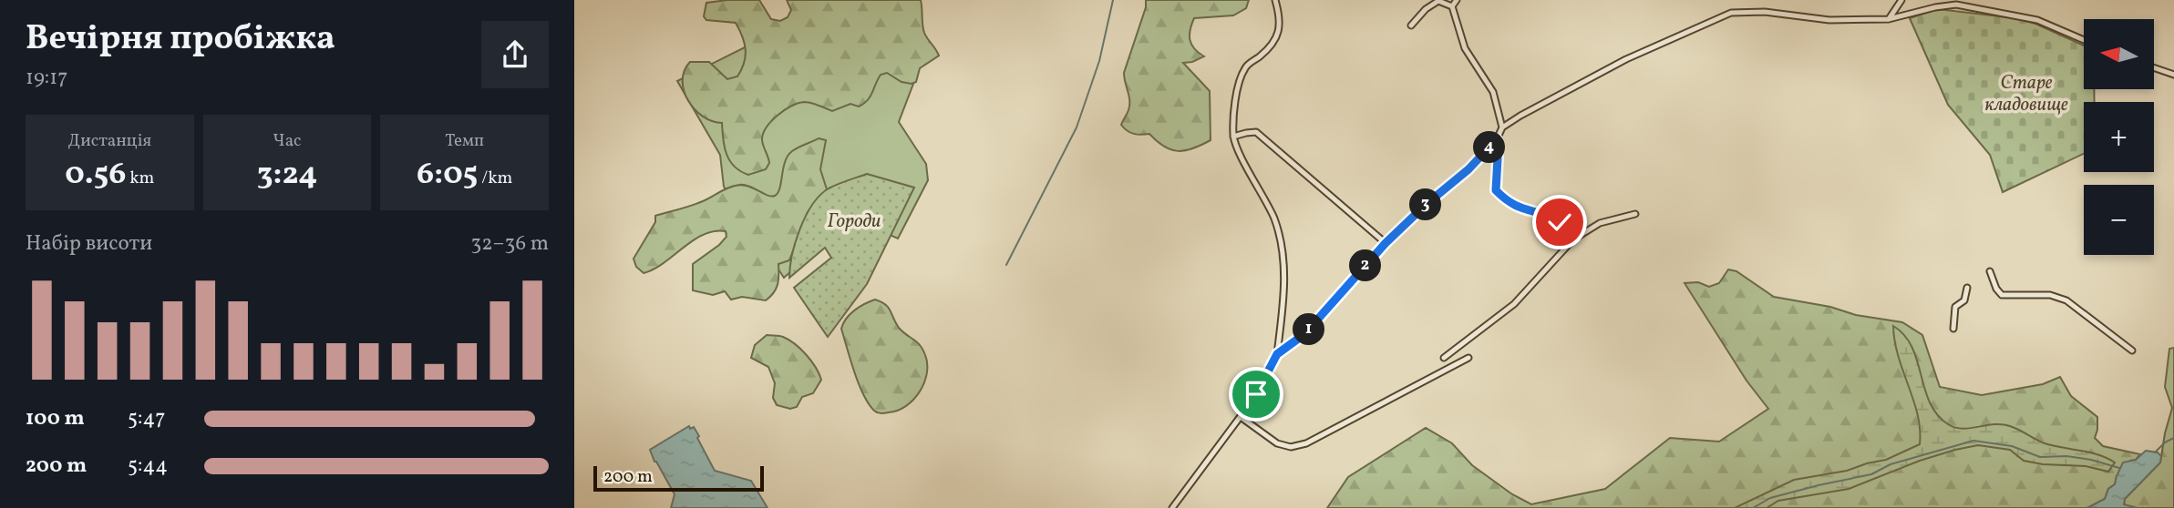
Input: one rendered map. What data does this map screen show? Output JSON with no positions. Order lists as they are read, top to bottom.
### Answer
{
  "parks": ["Старе кладовище", "Городи"],
  "scale_bar": "200 m",
  "north": "left",
  "page": {
    "heading": ["Вечірня пробіжка", "19:17"],
    "map_buttons": ["+", "−"],
    "stats": [
      ["Дистанція", "0.56 km"],
      ["Час", "3:24"],
      ["Темп", "6:05 /km"]
    ],
    "pins": [
      "4",
      "3",
      "2",
      "1"
    ],
    "chart": ["Набір висоти", "32–36 m"],
    "list": [
      {
        "name": "100 m",
        "note": "5:47"
      },
      {
        "name": "200 m",
        "note": "5:44"
      }
    ],
    "scale": "200 m"
  }
}
